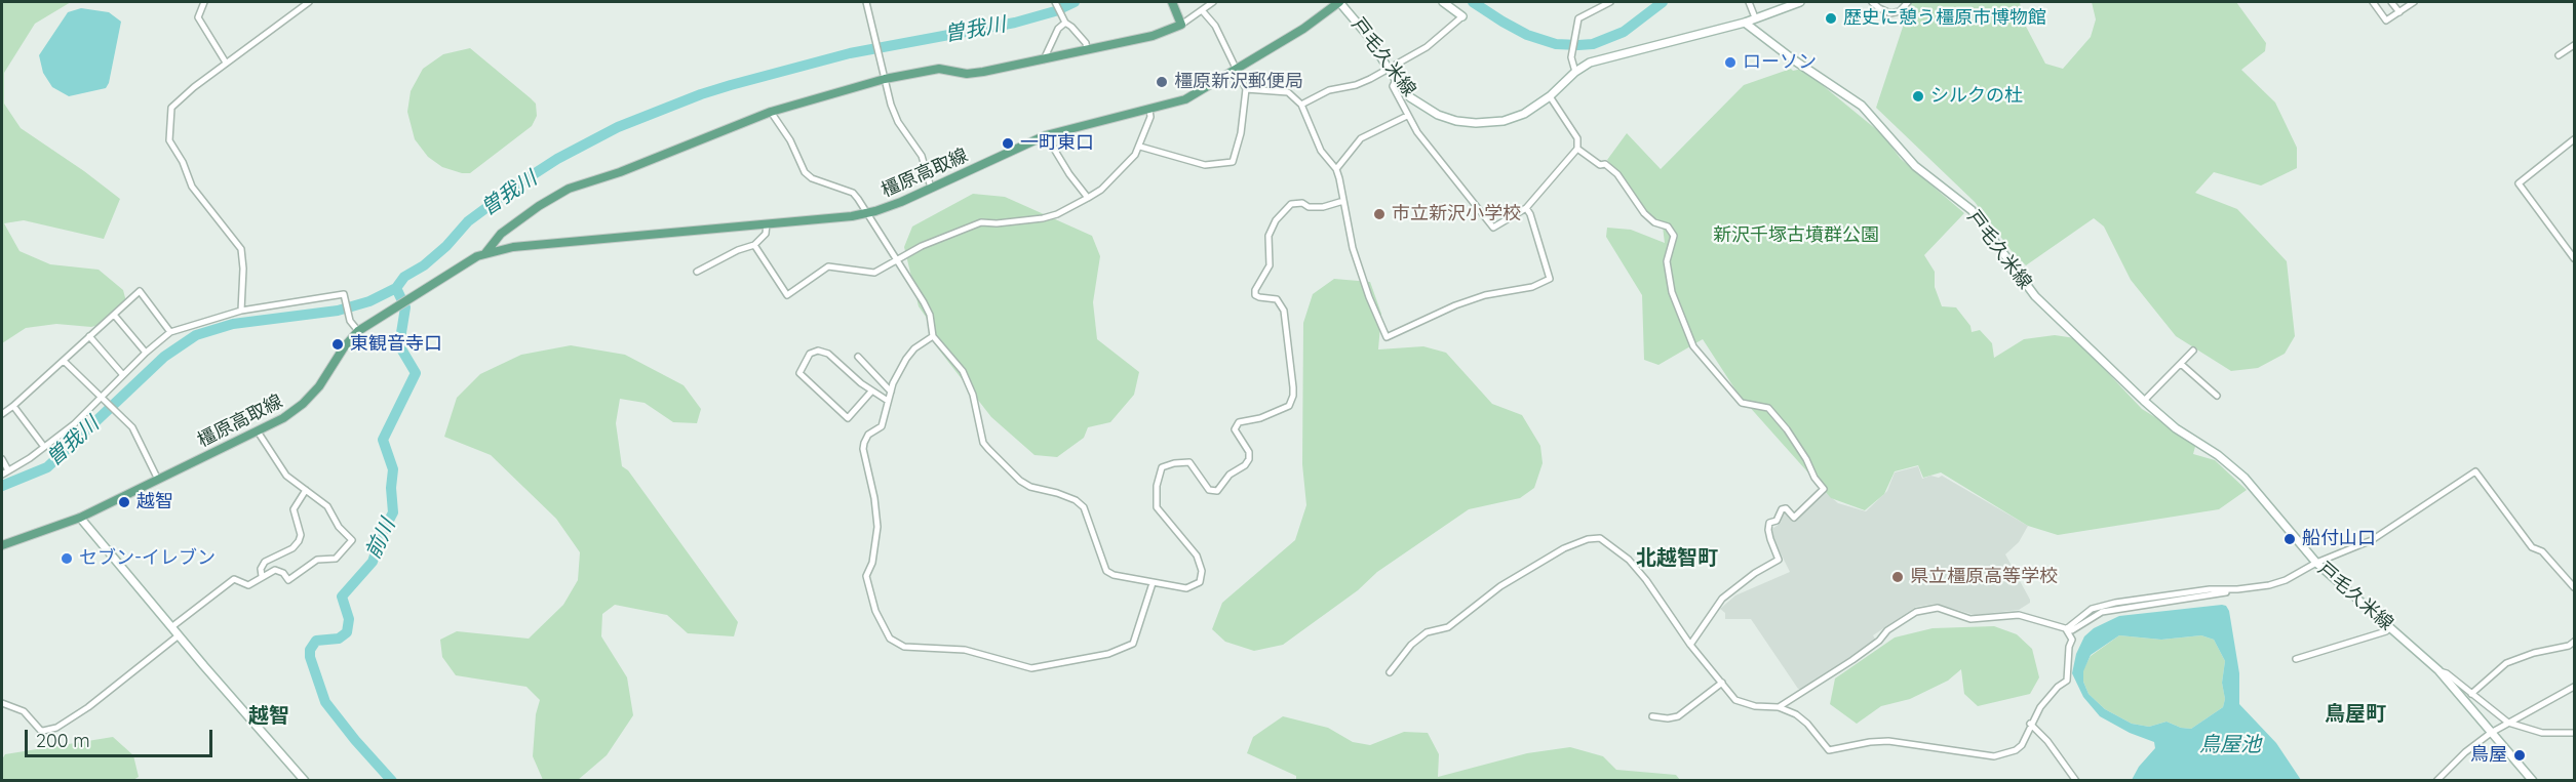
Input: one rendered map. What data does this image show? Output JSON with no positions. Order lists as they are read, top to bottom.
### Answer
{
  "streets": {
    "main road": ["戸毛久米線", "橿原高取線"]
  },
  "crossings": [
    ["戸毛久米線", "橿原高取線"]
  ],
  "districts": ["北越智町", "鳥屋町", "越智"],
  "water": ["曽我川", "前川", "鳥屋池"],
  "parks": ["新沢千塚古墳群公園"],
  "places": [
    "歴史に憩う橿原市博物館",
    "ローソン",
    "橿原新沢郵便局",
    "シルクの杜",
    "一町東口",
    "市立新沢小学校",
    "東観音寺口",
    "越智",
    "船付山口",
    "セブン-イレブン",
    "県立橿原高等学校",
    "鳥屋"
  ],
  "scale_bar": "200 m"
}
